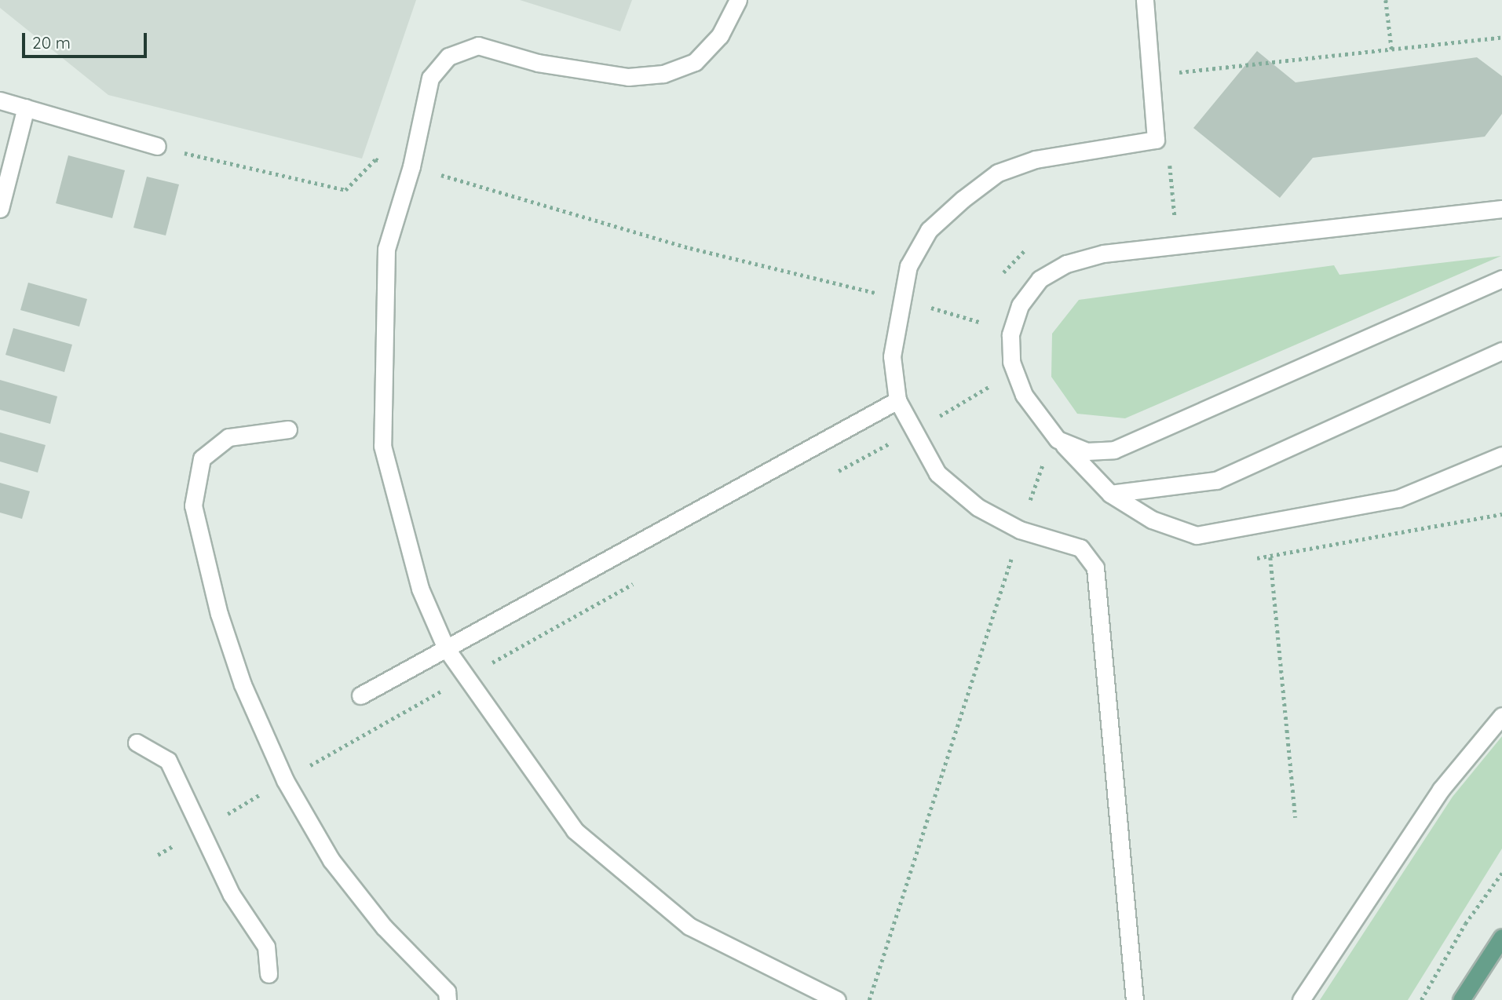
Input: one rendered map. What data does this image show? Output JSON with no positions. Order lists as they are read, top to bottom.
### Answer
{
  "scale_bar": "20 m"
}
